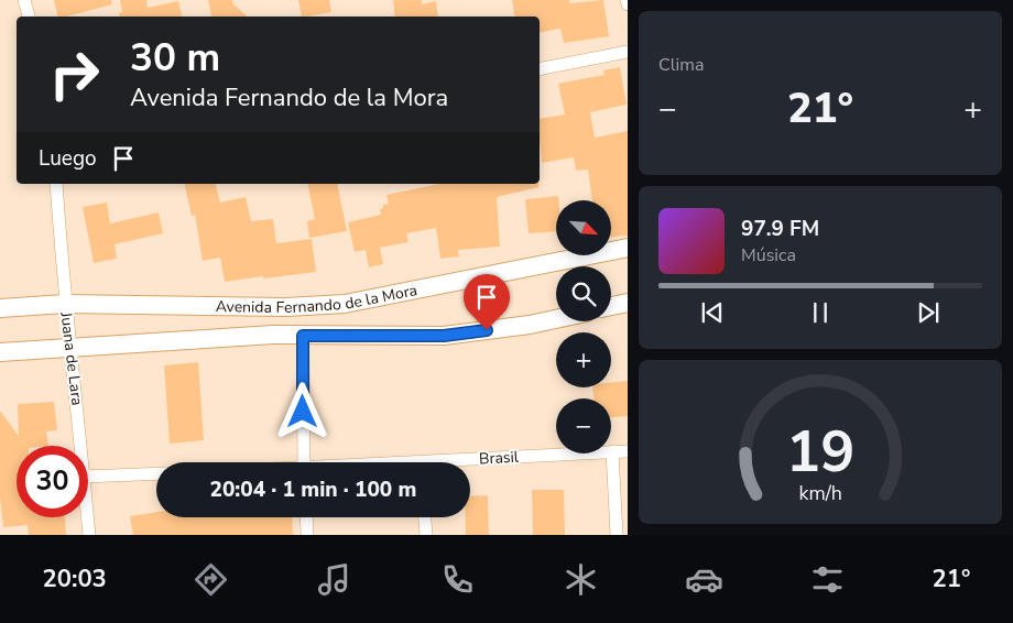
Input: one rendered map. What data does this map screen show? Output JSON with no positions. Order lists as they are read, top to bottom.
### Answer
{
  "streets": {
    "main road": ["Avenida Fernando de la Mora"],
    "street": ["Juana de Lara", "Brasil"]
  },
  "crossings": [
    ["Avenida Fernando de la Mora", "Juana de Lara"]
  ],
  "north": "bottom right",
  "page": {
    "tile": "Clima",
    "turn": ["30 m", "Avenida Fernando de la Mora"],
    "heat": ["−", "21°", "+"],
    "then": "Luego",
    "map_buttons": ["+", "−"],
    "song": ["97.9 FM", "Música"],
    "limit": "30",
    "trip": "20:04 · 1 min · 100 m",
    "tabs": ["20:03", "21°"],
    "gauge": ["19", "km/h"]
  }
}
